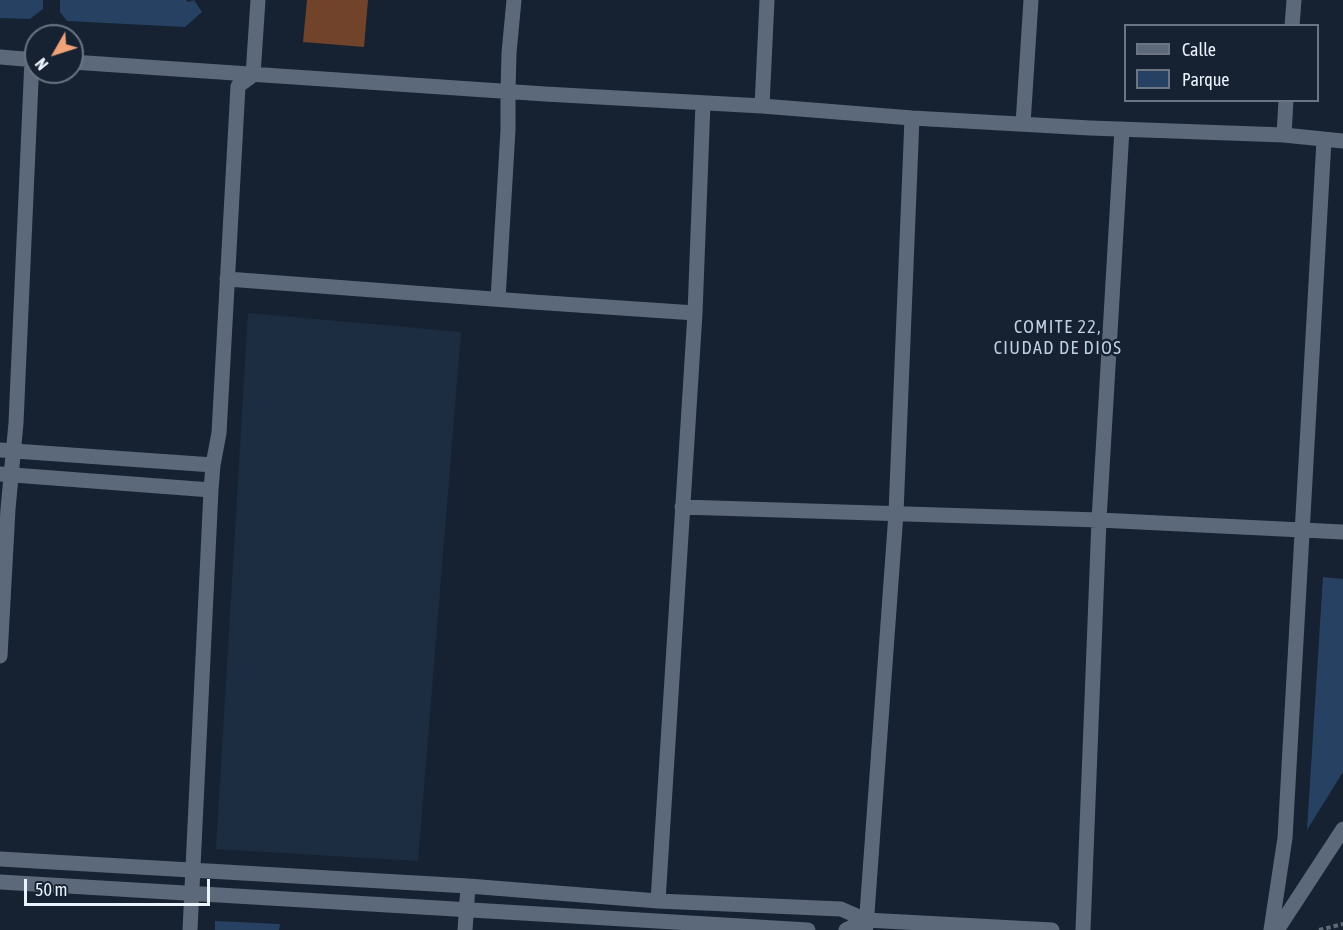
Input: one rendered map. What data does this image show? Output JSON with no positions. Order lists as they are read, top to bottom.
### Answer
{
  "districts": ["COMITE 22, CIUDAD DE DIOS"],
  "legend": ["Calle", "Parque"],
  "scale_bar": "50 m",
  "north": "bottom left"
}
